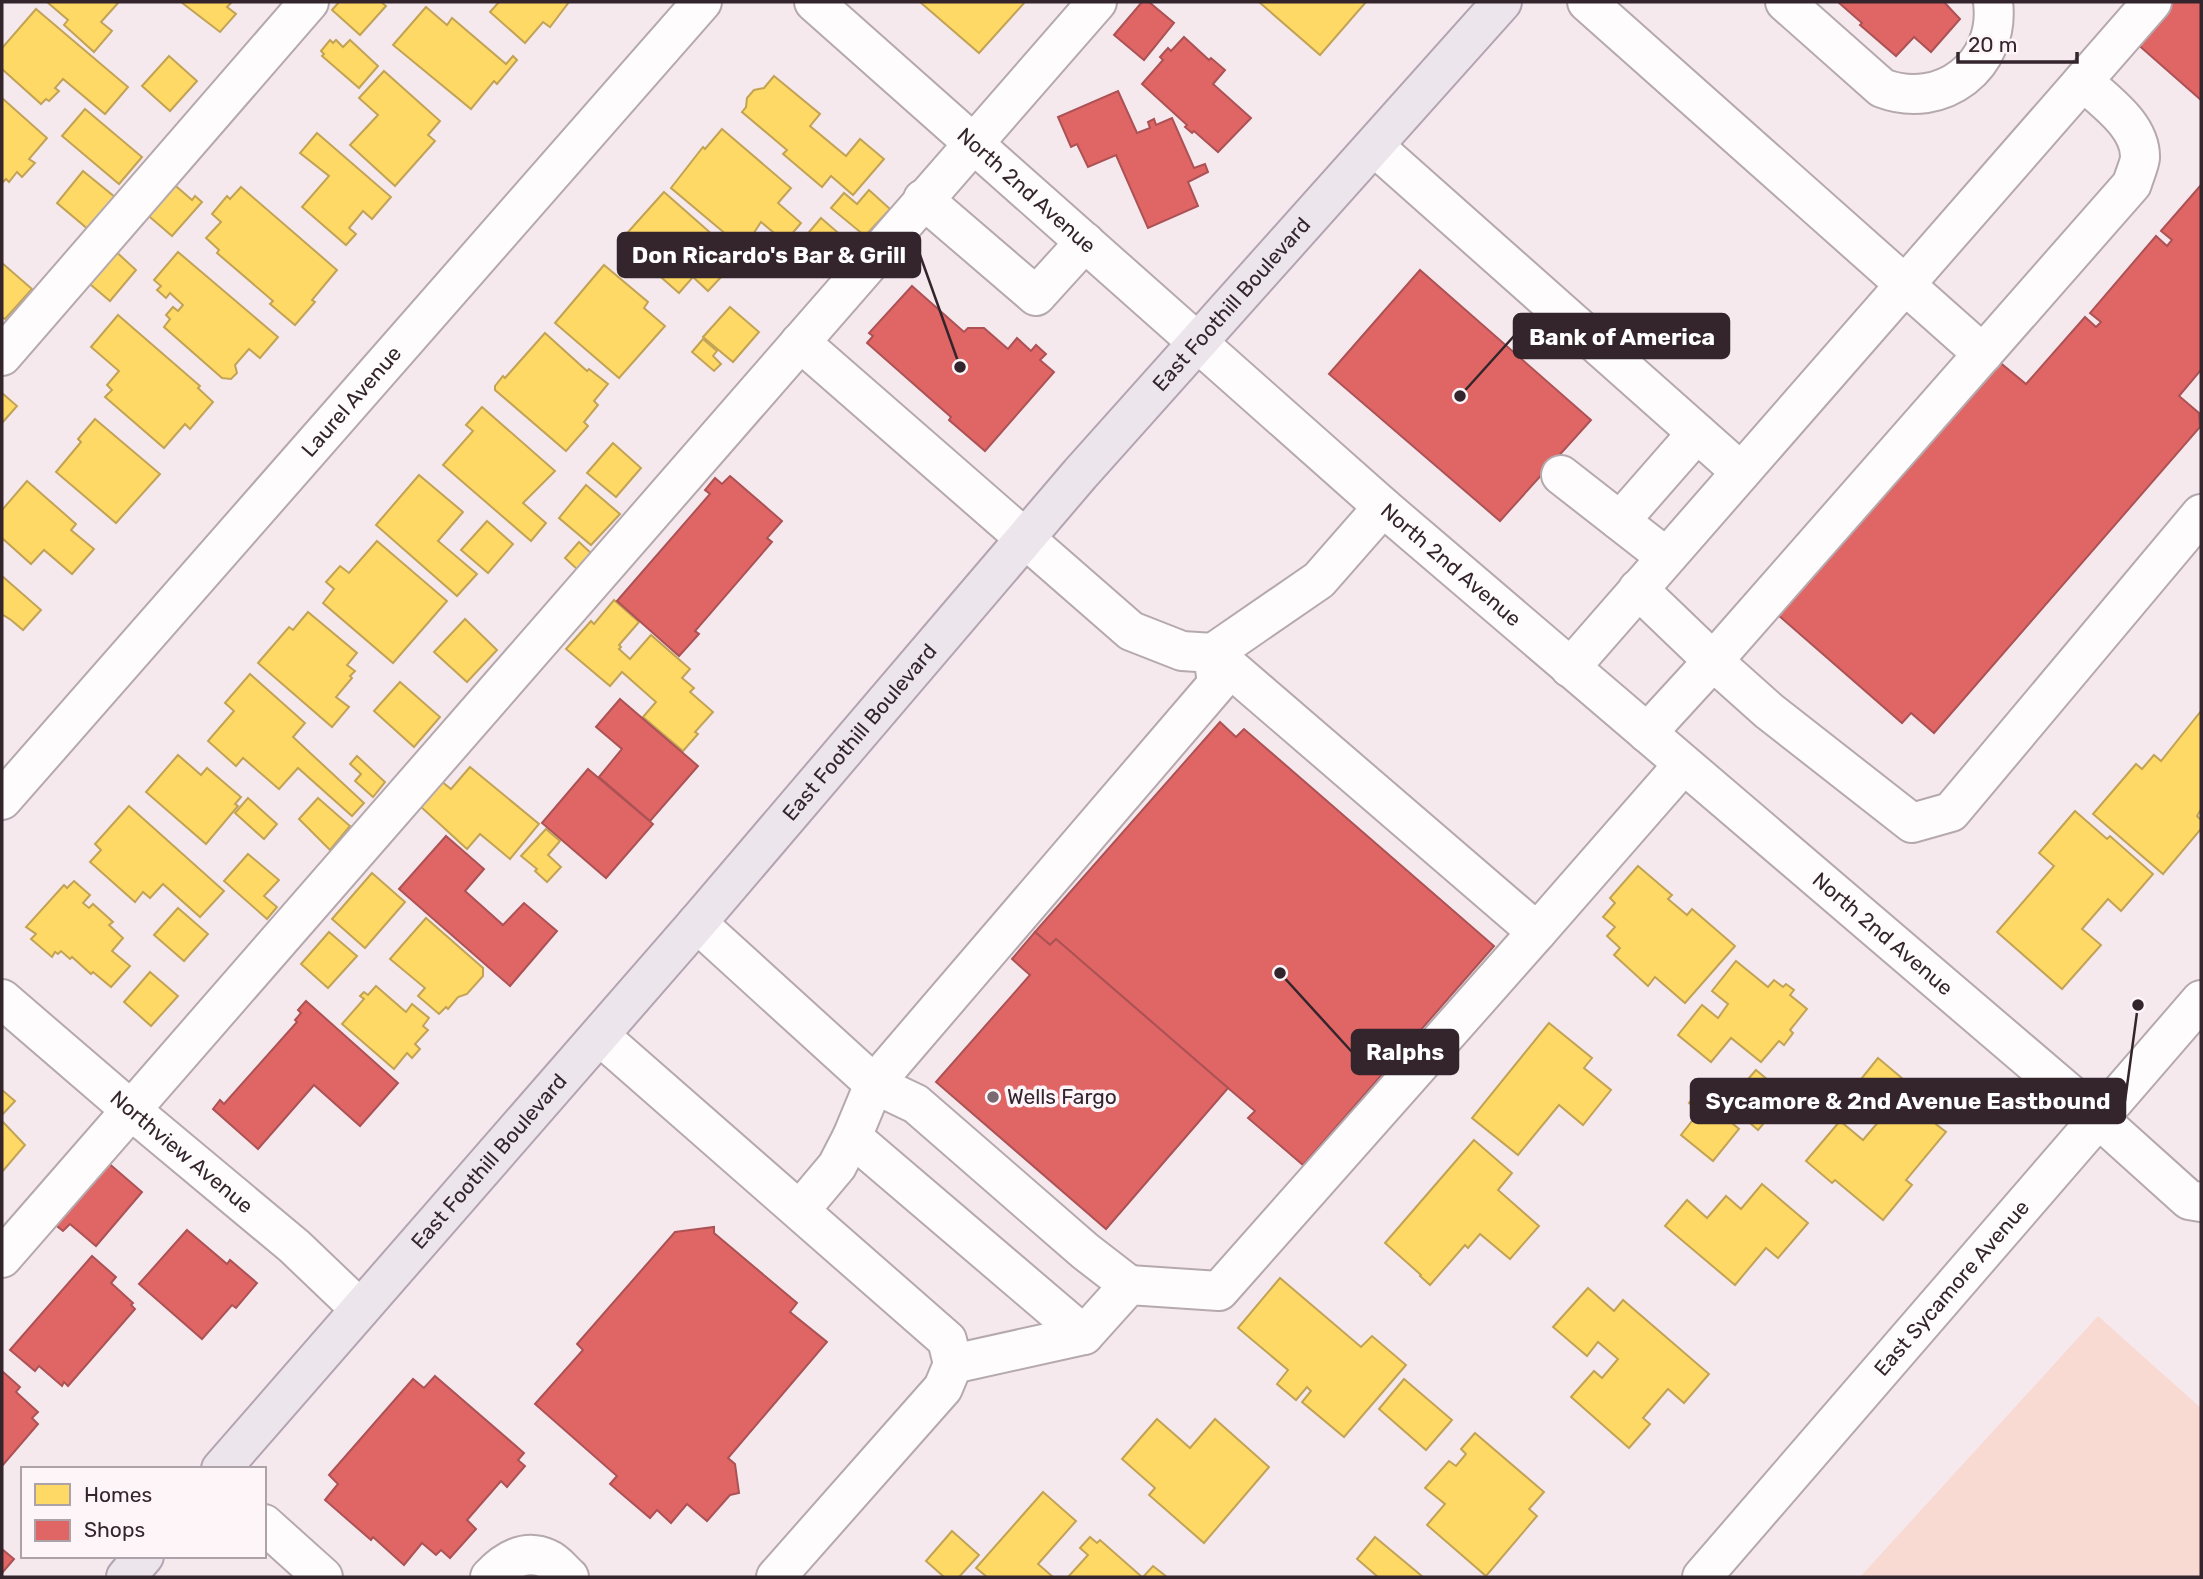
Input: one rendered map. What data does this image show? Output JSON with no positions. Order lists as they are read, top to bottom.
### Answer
{
  "streets": {
    "main road": ["East Foothill Boulevard"],
    "street": [
      "North 2nd Avenue",
      "Laurel Avenue",
      "Northview Avenue",
      "East Sycamore Avenue"
    ]
  },
  "crossings": [
    ["North 2nd Avenue", "East Foothill Boulevard"],
    ["North 2nd Avenue", "East Sycamore Avenue"],
    ["East Foothill Boulevard", "Northview Avenue"]
  ],
  "places": [
    "Don Ricardo's Bar & Grill",
    "Bank of America",
    "Ralphs",
    "Sycamore & 2nd Avenue Eastbound",
    "Wells Fargo"
  ],
  "legend": ["Homes", "Shops"],
  "scale_bar": "20 m"
}
